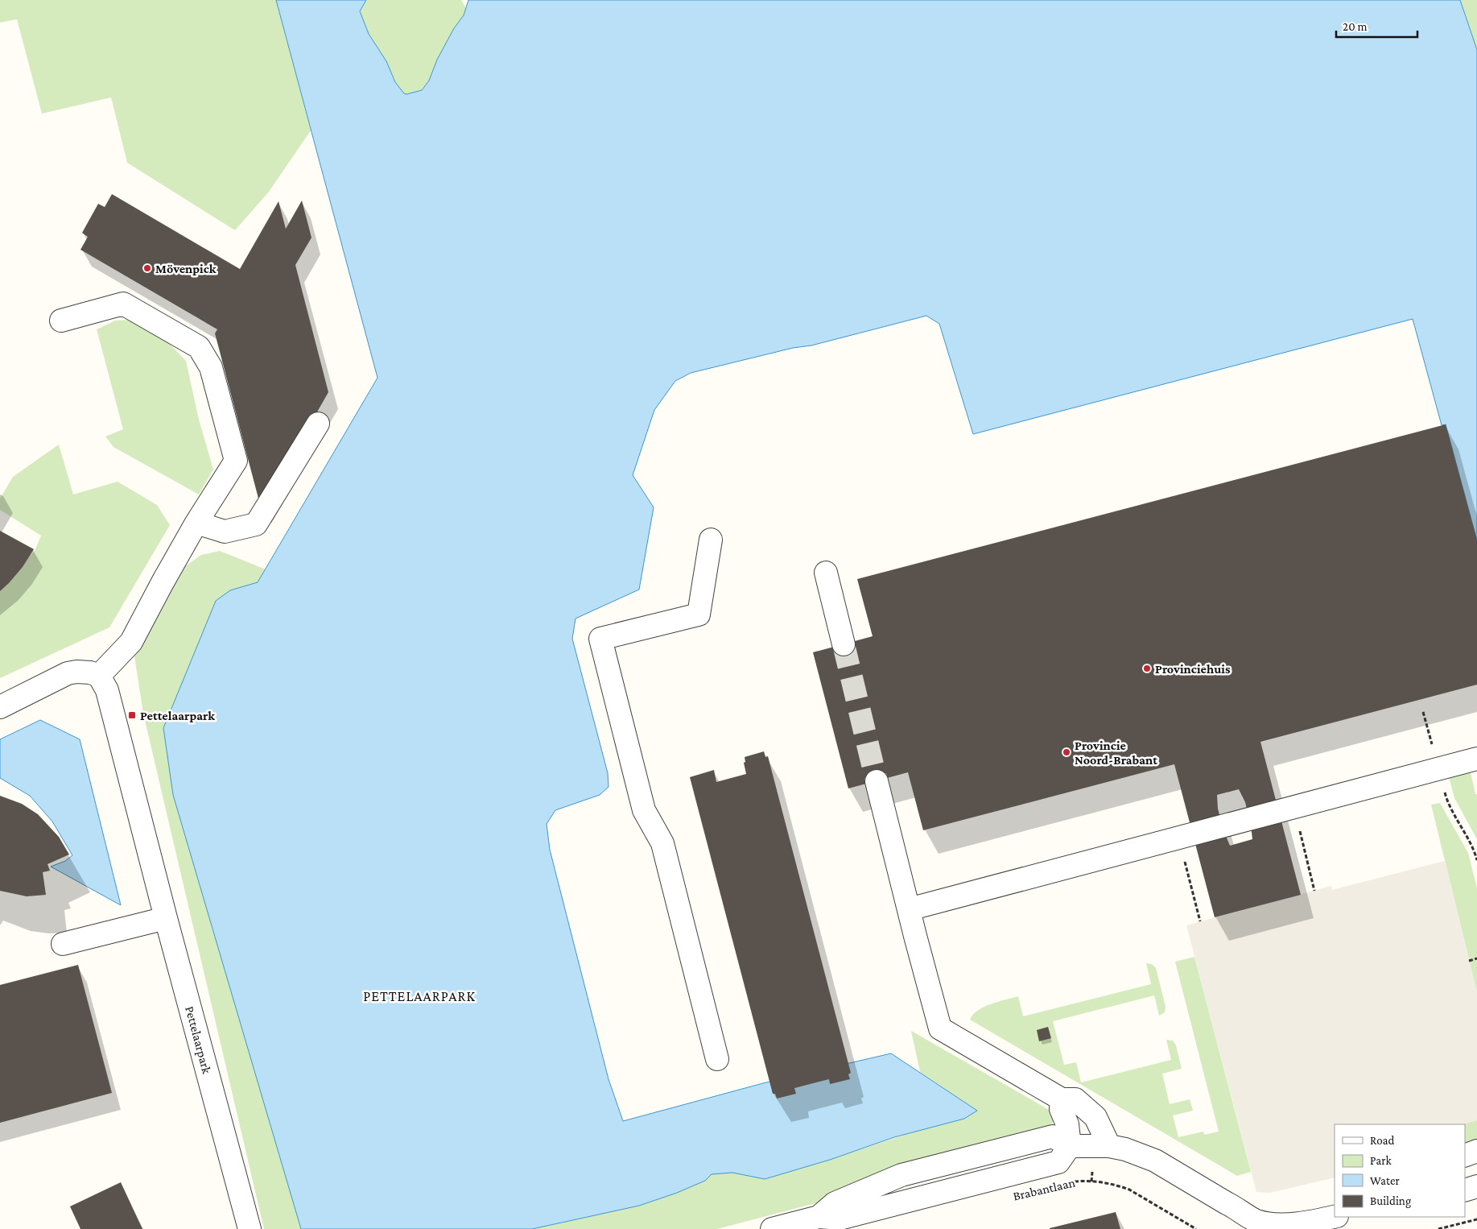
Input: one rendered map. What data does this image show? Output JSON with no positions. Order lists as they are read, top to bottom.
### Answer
{
  "streets": {
    "street": ["Pettelaarpark"],
    "path": ["Brabantlaan"]
  },
  "districts": ["PETTELAARPARK"],
  "places": {
    "other": ["Mövenpick", "Provinciehuis", "Provincie Noord-Brabant"],
    "transit": ["Pettelaarpark"]
  },
  "legend": [
    "Road",
    "Park",
    "Water",
    "Building"
  ],
  "scale_bar": "20 m"
}
